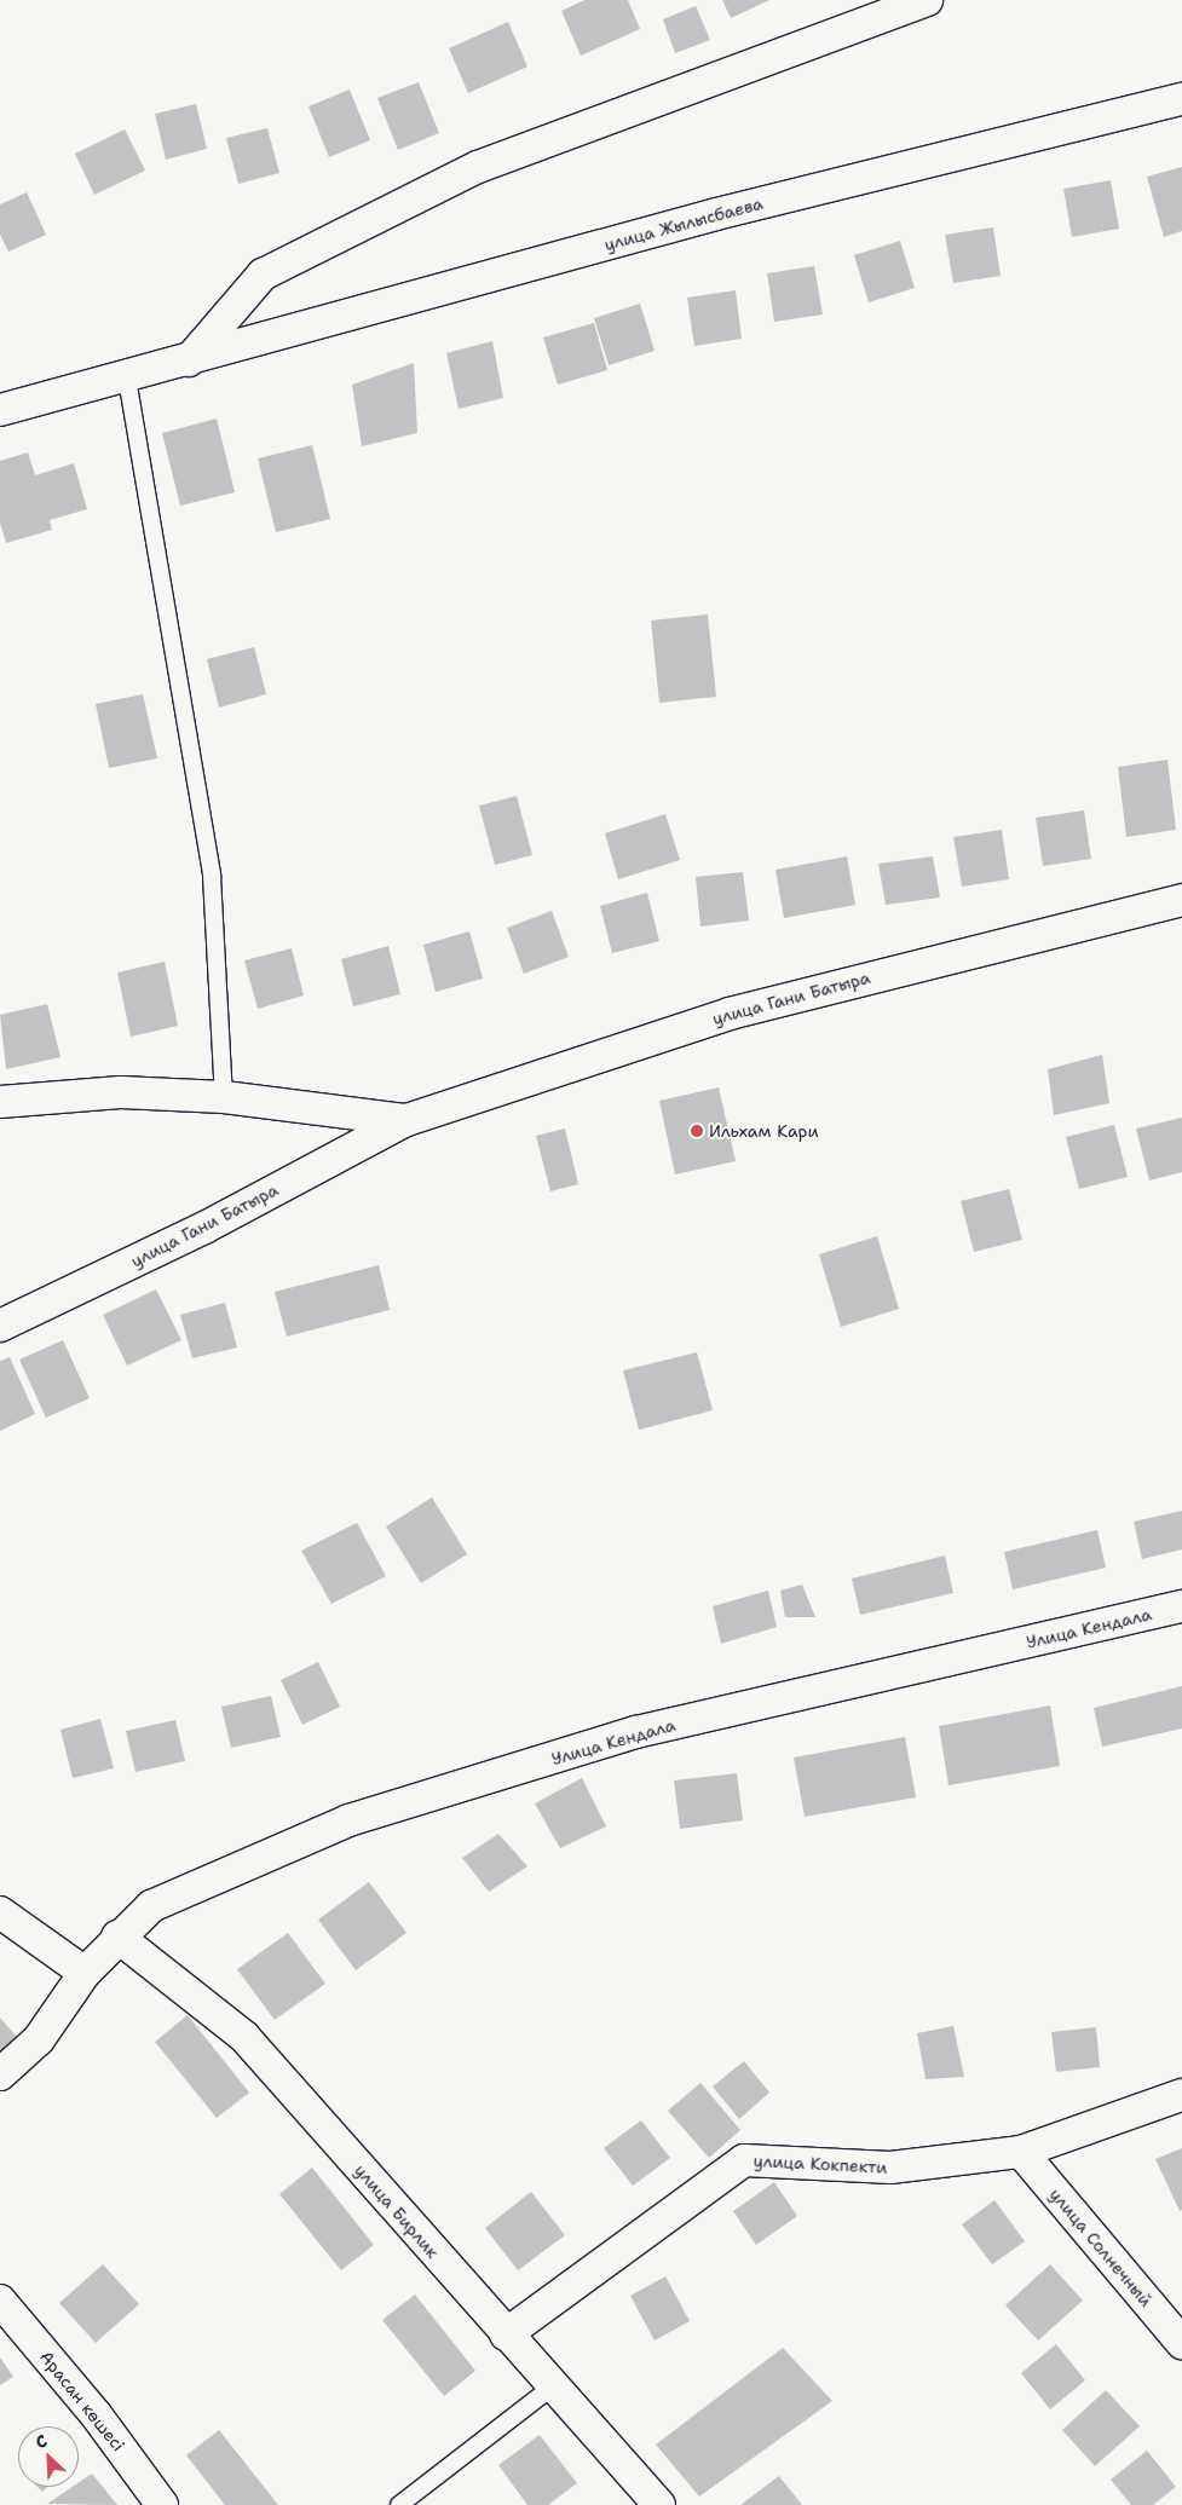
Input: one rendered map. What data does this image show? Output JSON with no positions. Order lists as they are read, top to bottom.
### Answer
{
  "streets": {
    "street": [
      "улица Жылысбаева",
      "улица Гани Батыра",
      "Улица Кендала",
      "улица Кокпекти",
      "улица Бирлик",
      "улица Солнечный",
      "Арасан көшесі"
    ]
  },
  "crossings": [
    ["Улица Кендала", "улица Бирлик"],
    ["улица Кокпекти", "улица Бирлик"],
    ["улица Кокпекти", "улица Солнечный"]
  ],
  "places": ["Ильхам Кари"],
  "north": "top left"
}
